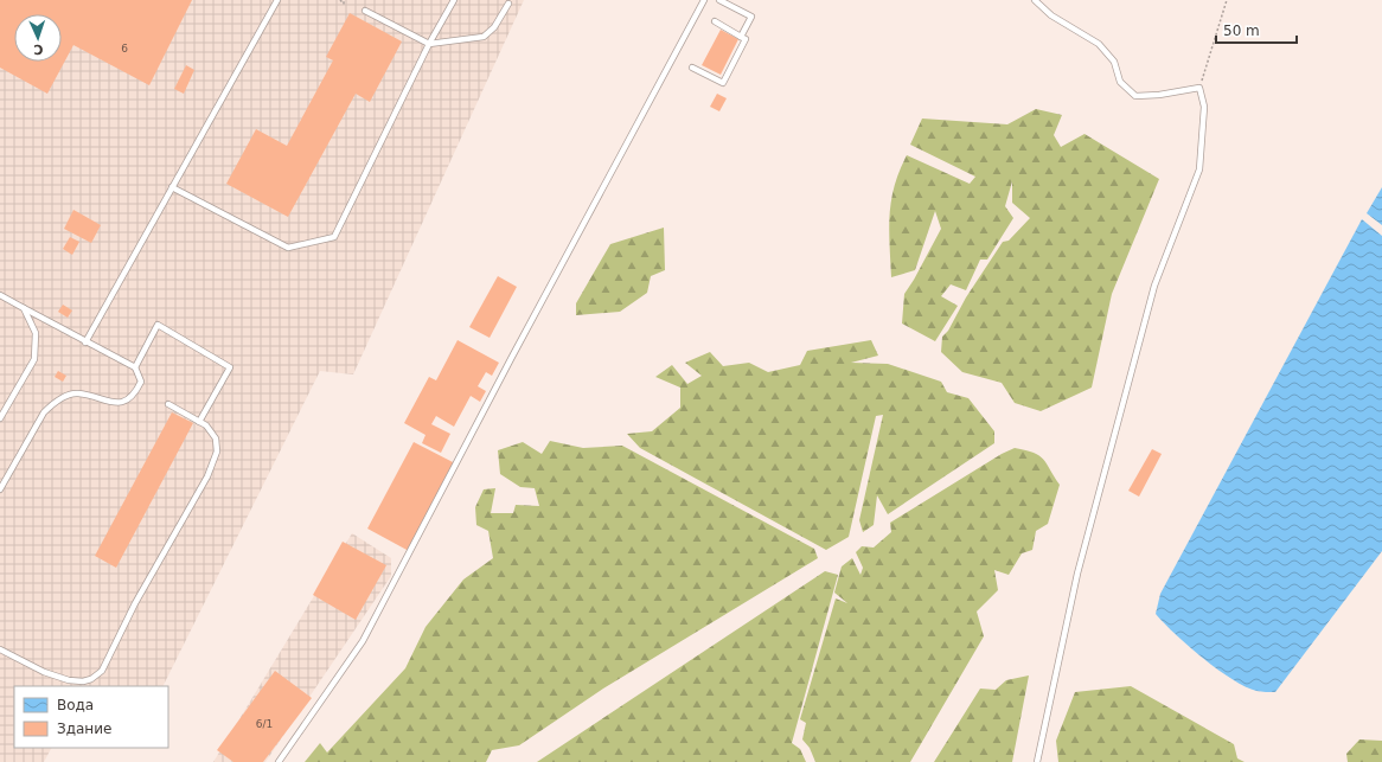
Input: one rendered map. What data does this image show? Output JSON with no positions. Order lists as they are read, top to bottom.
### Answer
{
  "house_numbers": ["6", "6/1"],
  "legend": ["Вода", "Здание"],
  "scale_bar": "50 m",
  "north": "bottom"
}
